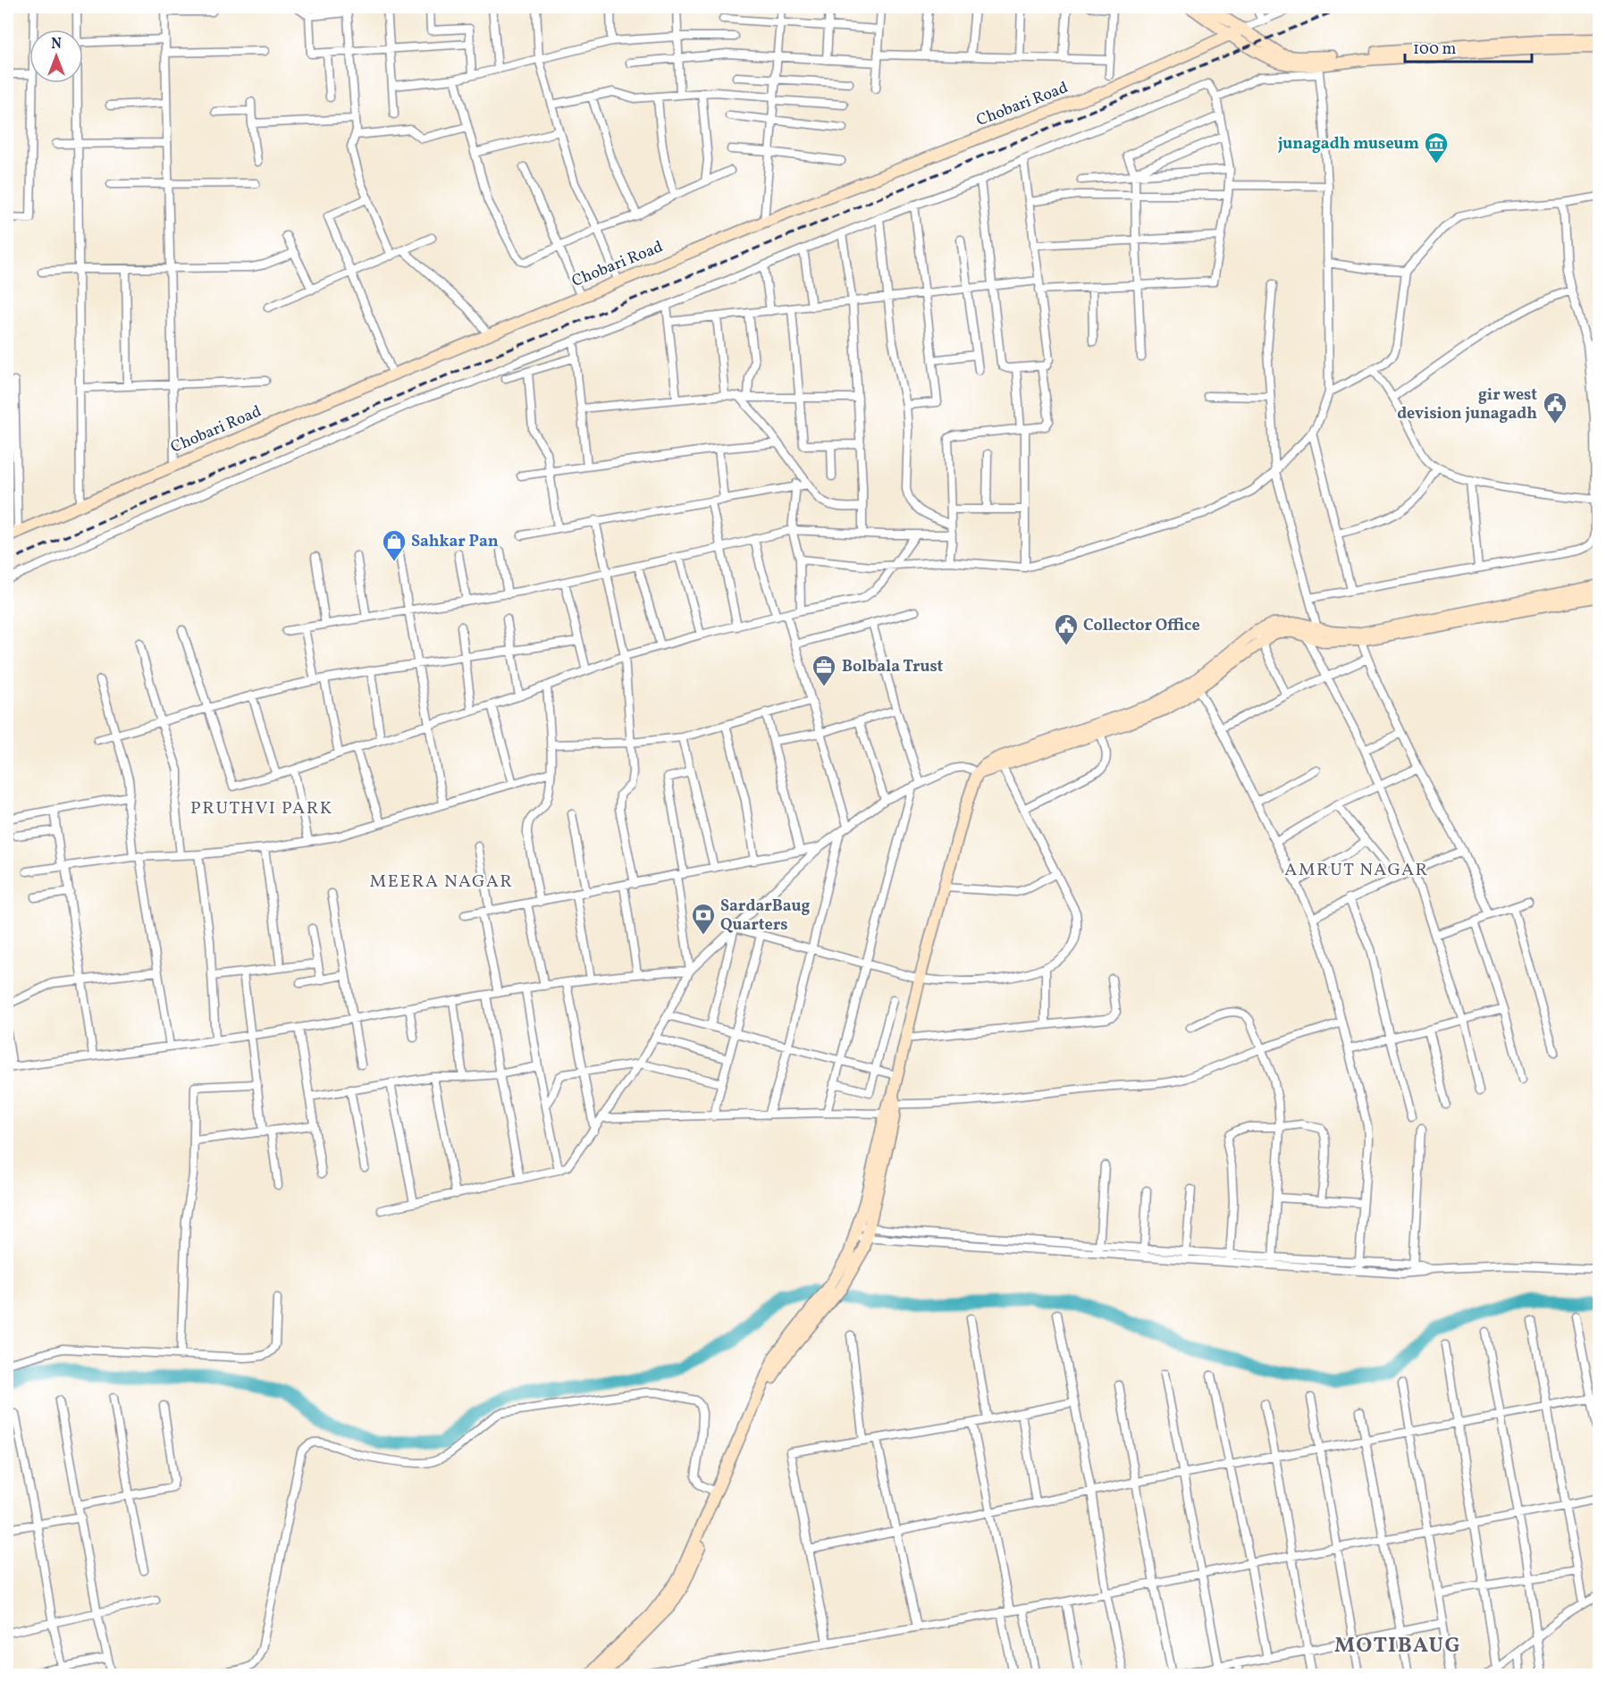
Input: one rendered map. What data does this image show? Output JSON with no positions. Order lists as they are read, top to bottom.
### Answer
{
  "streets": {
    "street": ["Chobari Road"]
  },
  "districts": [
    "PRUTHVI PARK",
    "AMRUT NAGAR",
    "MEERA NAGAR",
    "MOTIBAUG"
  ],
  "places": {
    "museum": ["junagadh museum"],
    "public building": ["gir west devision junagadh", "Collector Office"],
    "shop": ["Sahkar Pan"],
    "office": ["Bolbala Trust"],
    "bank": ["SardarBaug Quarters"]
  },
  "scale_bar": "100 m",
  "north": "top"
}
